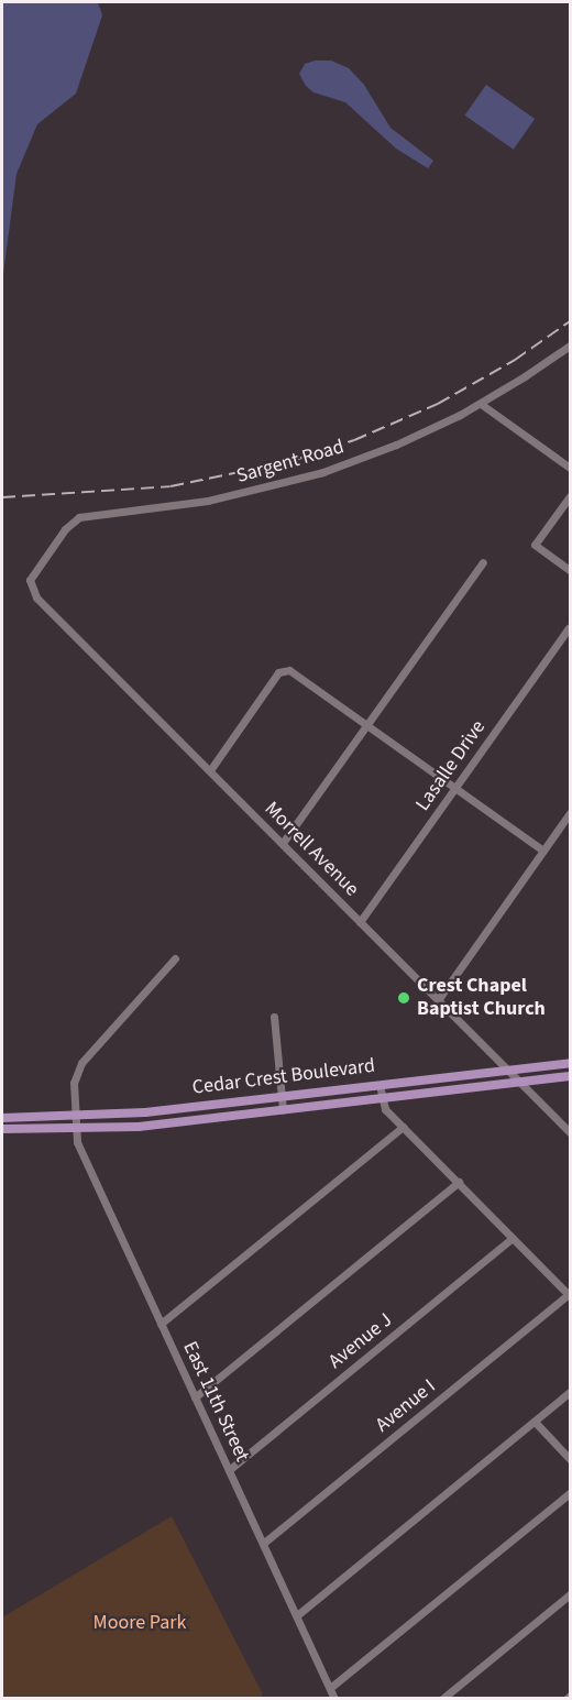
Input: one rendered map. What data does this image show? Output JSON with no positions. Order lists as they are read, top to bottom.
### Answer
{
  "streets": {
    "main road": ["Cedar Crest Boulevard"],
    "street": [
      "Sargent Road",
      "Lasalle Drive",
      "Morrell Avenue",
      "Avenue J",
      "East 11th Street",
      "Avenue I"
    ]
  },
  "crossings": [
    ["Sargent Road", "Morrell Avenue"],
    ["Lasalle Drive", "Morrell Avenue"],
    ["Morrell Avenue", "Cedar Crest Boulevard"],
    ["Cedar Crest Boulevard", "East 11th Street"],
    ["Avenue J", "East 11th Street"],
    ["East 11th Street", "Avenue I"]
  ],
  "parks": ["Moore Park"],
  "places": ["Crest Chapel Baptist Church"]
}
